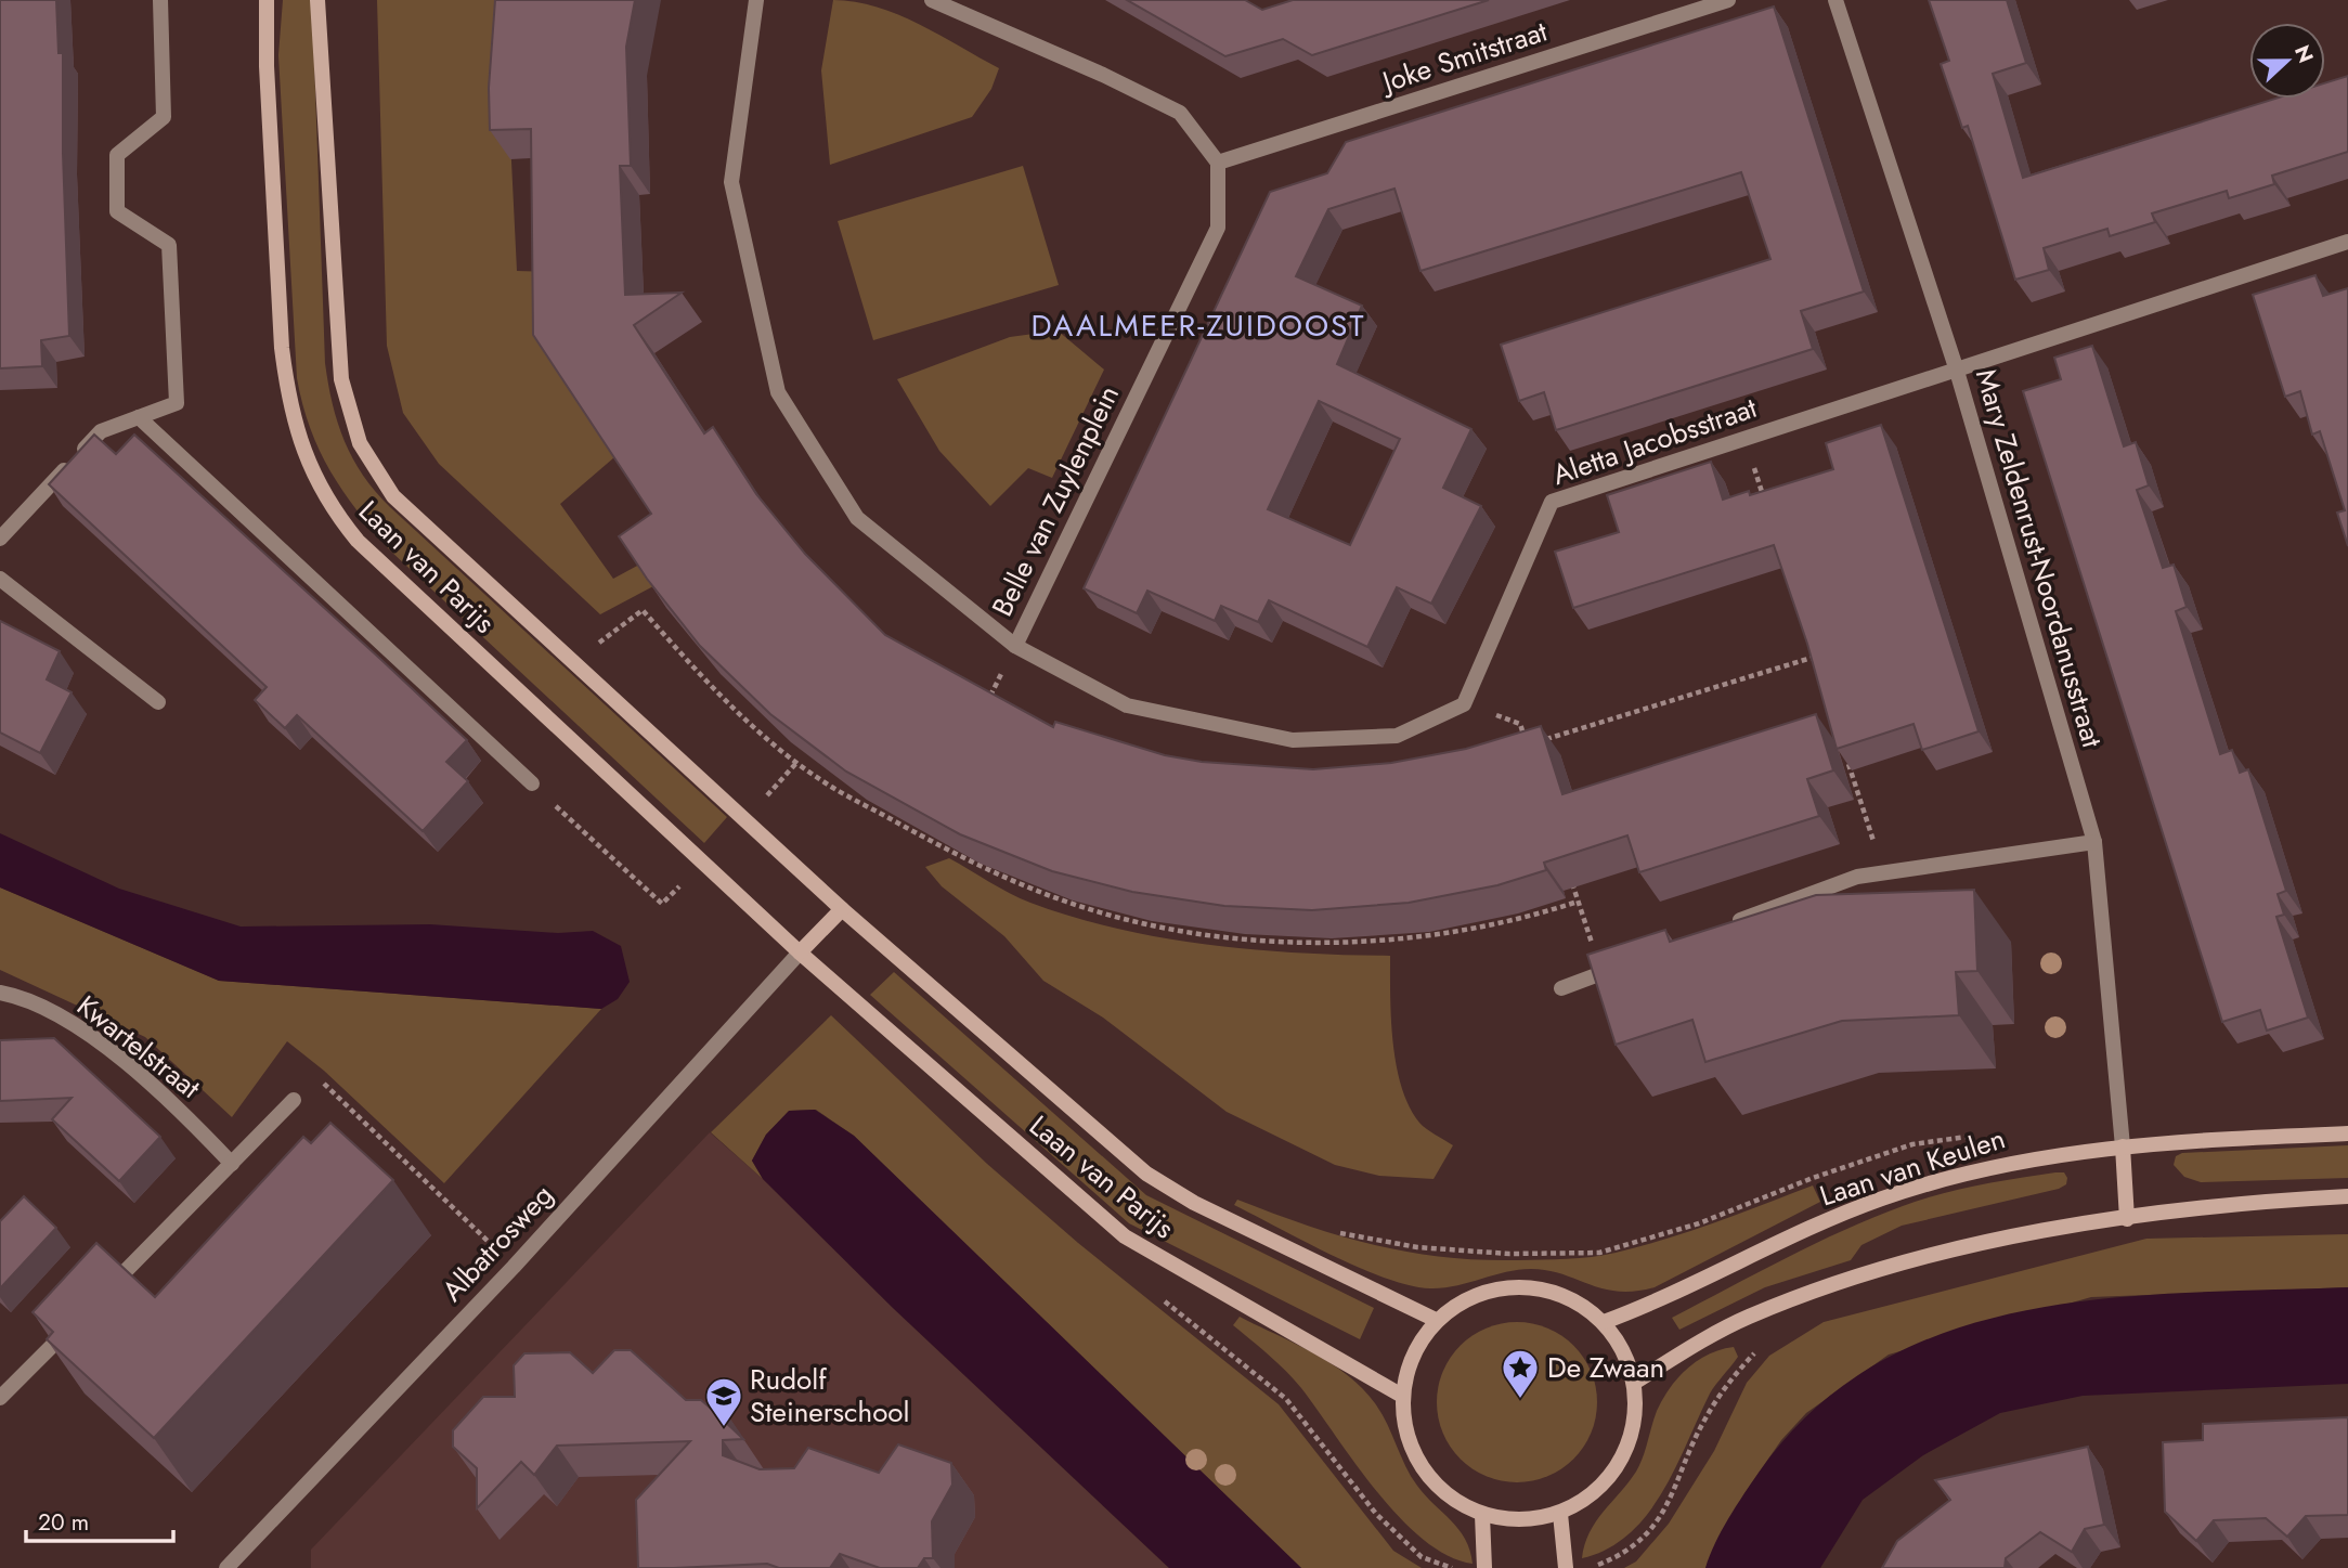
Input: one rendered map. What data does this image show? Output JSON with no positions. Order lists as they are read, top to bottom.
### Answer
{
  "streets": {
    "street": [
      "Joke Smitstraat",
      "Aletta Jacobsstraat",
      "Belle van Zuylenplein",
      "Mary Zeldenrust-Noordanusstraat",
      "Laan van Parijs",
      "Kwartelstraat",
      "Laan van Keulen",
      "Albatrosweg"
    ]
  },
  "crossings": [
    ["Joke Smitstraat", "Belle van Zuylenplein"],
    ["Aletta Jacobsstraat", "Mary Zeldenrust-Noordanusstraat"],
    ["Mary Zeldenrust-Noordanusstraat", "Laan van Keulen"],
    ["Laan van Parijs", "Laan van Keulen"],
    ["Laan van Parijs", "Albatrosweg"]
  ],
  "districts": ["DAALMEER-ZUIDOOST"],
  "places": {
    "place": ["De Zwaan"],
    "school or university": ["Rudolf Steinerschool"]
  },
  "scale_bar": "20 m",
  "north": "right"
}
